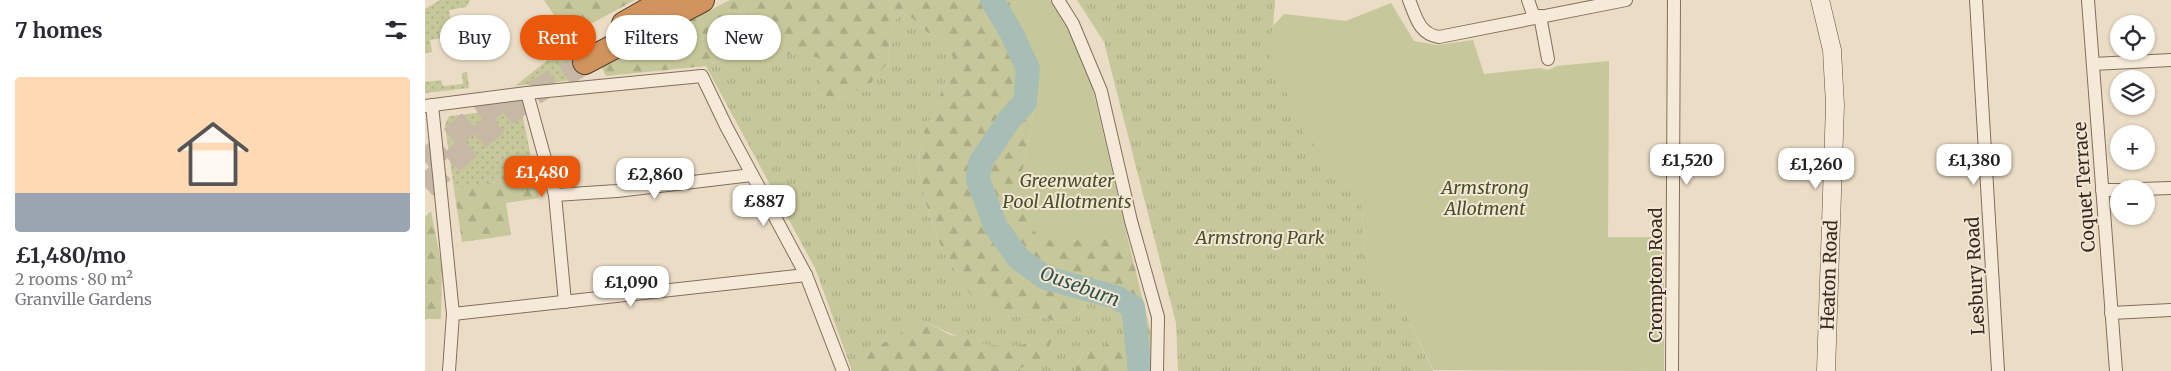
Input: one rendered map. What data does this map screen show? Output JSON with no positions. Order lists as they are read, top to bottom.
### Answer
{
  "streets": {
    "street": [
      "Coquet Terrace",
      "Crompton Road",
      "Heaton Road",
      "Lesbury Road"
    ]
  },
  "water": ["Ouseburn"],
  "parks": ["Greenwater Pool Allotments", "Armstrong Allotment", "Armstrong Park"],
  "page": {
    "heading": "7 homes",
    "map_buttons": ["+", "−"],
    "chip": [
      "Buy",
      "Rent",
      "Filters",
      "New"
    ],
    "list": [
      {
        "name": "£1,480/mo",
        "note": "2 rooms · 80 m² · Granville Gardens"
      }
    ],
    "price": [
      "£1,520",
      "£1,380",
      "£1,260",
      "£1,480",
      "£2,860",
      "£887",
      "£1,090"
    ]
  }
}
